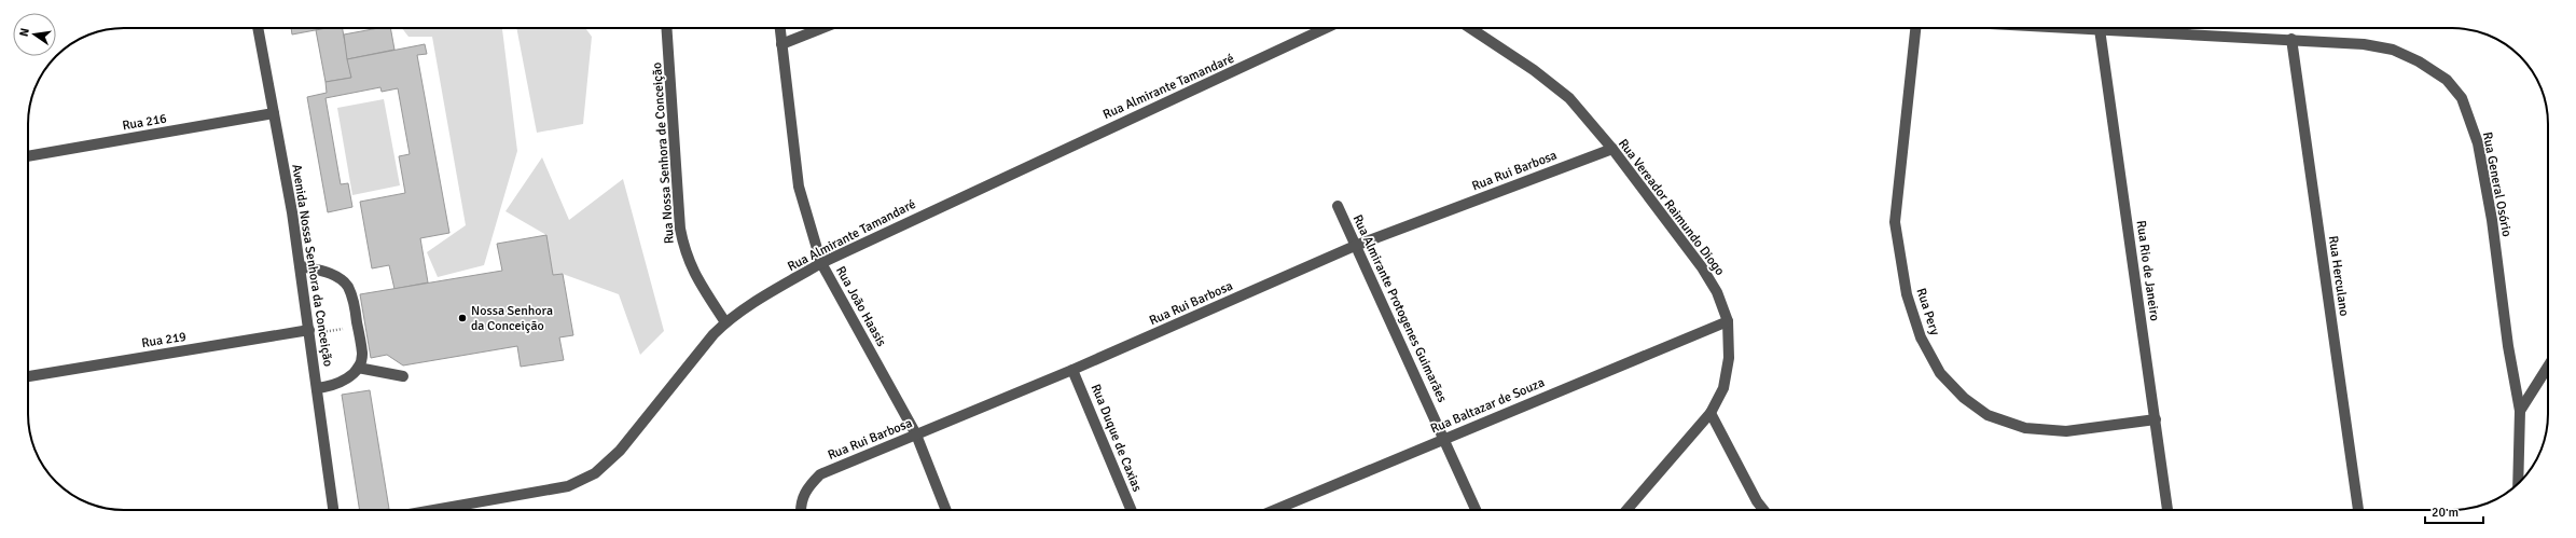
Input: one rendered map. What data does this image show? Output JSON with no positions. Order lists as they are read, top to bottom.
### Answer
{
  "streets": {
    "street": [
      "Rua Almirante Tamandaré",
      "Rua 216",
      "Rua Nossa Senhora de Conceição",
      "Rua Rui Barbosa",
      "Rua General Osório",
      "Rua Vereador Raimundo Diogo",
      "Avenida Nossa Senhora da Conceição",
      "Rua Rio de Janeiro",
      "Rua Herculano",
      "Rua João Haasis",
      "Rua Almirante Protogenes Guimarães",
      "Rua Pery",
      "Rua 219",
      "Rua Baltazar de Souza",
      "Rua Duque de Caxias"
    ]
  },
  "crossings": [
    ["Rua Almirante Tamandaré", "Rua Nossa Senhora de Conceição"],
    ["Rua Almirante Tamandaré", "Rua João Haasis"],
    ["Rua 216", "Avenida Nossa Senhora da Conceição"],
    ["Rua Rui Barbosa", "Rua Vereador Raimundo Diogo"],
    ["Rua Rui Barbosa", "Rua João Haasis"],
    ["Rua Rui Barbosa", "Rua Almirante Protogenes Guimarães"],
    ["Rua Rui Barbosa", "Rua Duque de Caxias"],
    ["Rua General Osório", "Rua Rio de Janeiro"],
    ["Rua General Osório", "Rua Herculano"],
    ["Rua Vereador Raimundo Diogo", "Rua Baltazar de Souza"],
    ["Avenida Nossa Senhora da Conceição", "Rua 219"],
    ["Rua Rio de Janeiro", "Rua Pery"],
    ["Rua Almirante Protogenes Guimarães", "Rua Baltazar de Souza"]
  ],
  "places": ["Nossa Senhora da Conceição"],
  "scale_bar": "20 m",
  "north": "left"
}
